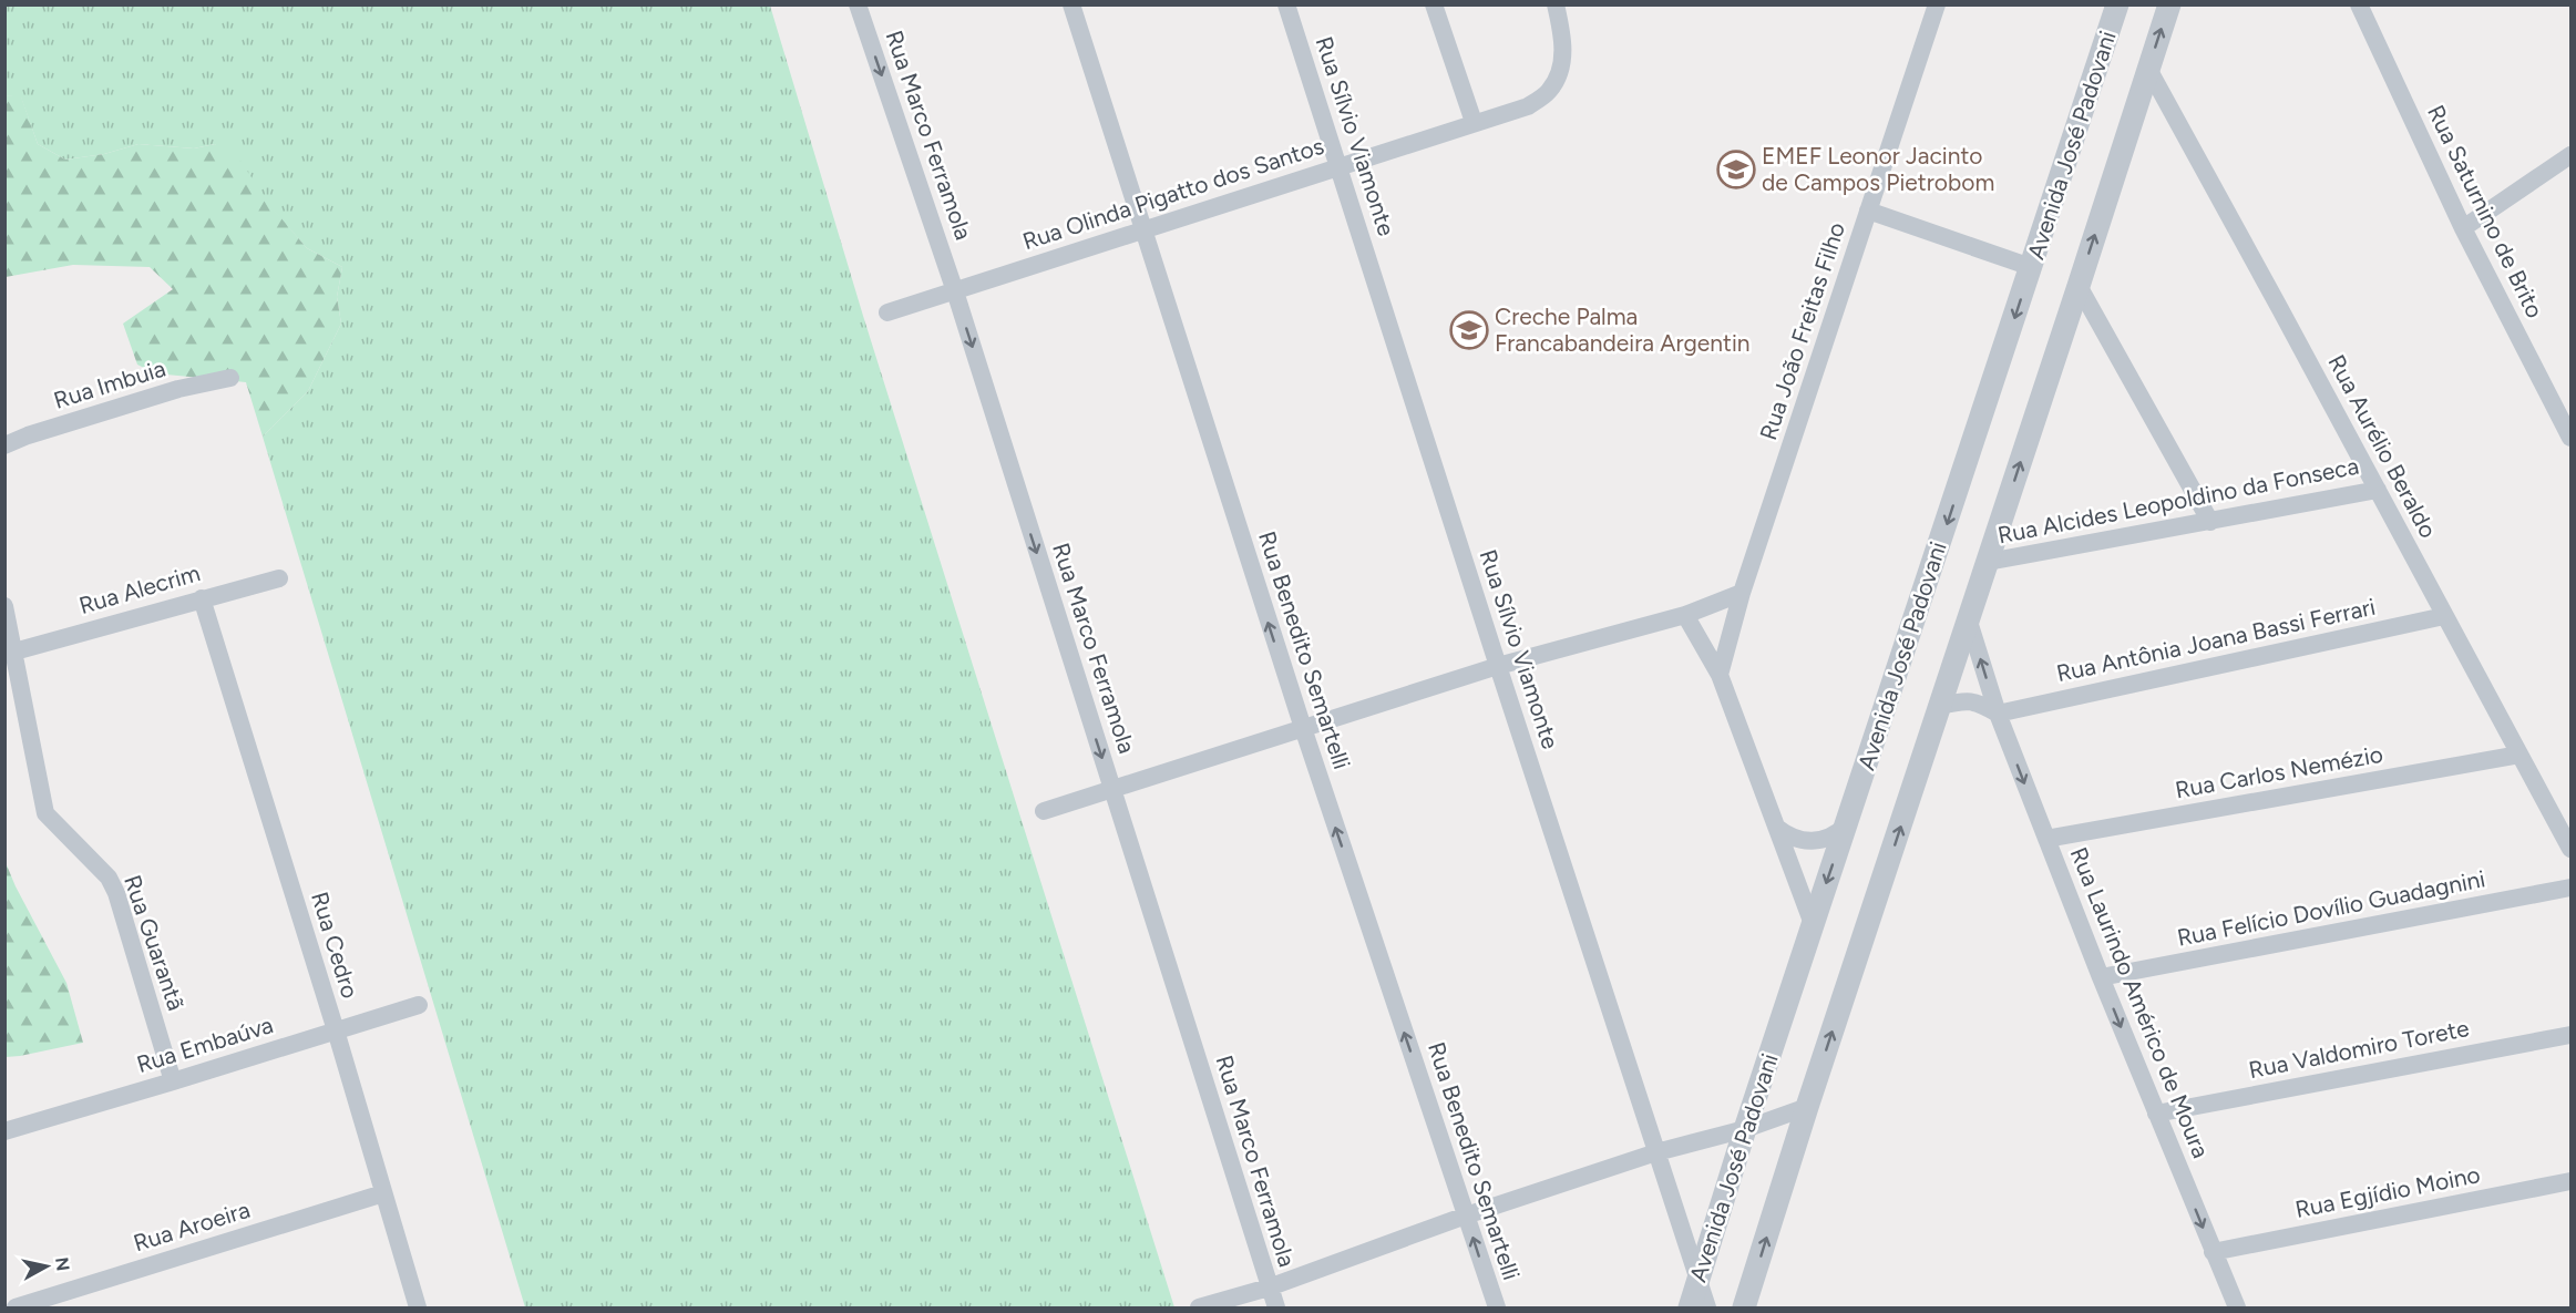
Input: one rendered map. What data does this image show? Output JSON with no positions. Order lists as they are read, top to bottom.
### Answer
{
  "streets": {
    "street": [
      "Rua Marco Ferramola",
      "Rua Sílvio Viamonte",
      "Avenida José Padovani",
      "Rua Olinda Pigatto dos Santos",
      "Rua Saturnino de Brito",
      "Rua João Freitas Filho",
      "Rua Imbuia",
      "Rua Aurélio Beraldo",
      "Rua Alcides Leopoldino da Fonseca",
      "Rua Alecrim",
      "Rua Antônia Joana Bassi Ferrari",
      "Rua Benedito Semartelli",
      "Rua Carlos Nemézio",
      "Rua Felício Dovílio Guadagnini",
      "Rua Guarantã",
      "Rua Cedro",
      "Rua Laurindo Américo de Moura",
      "Rua Embaúva",
      "Rua Valdomiro Torete",
      "Rua Egjídio Moino",
      "Rua Aroeira"
    ]
  },
  "crossings": [
    ["Rua Marco Ferramola", "Rua Olinda Pigatto dos Santos"],
    ["Rua Sílvio Viamonte", "Avenida José Padovani"],
    ["Rua Sílvio Viamonte", "Rua Olinda Pigatto dos Santos"],
    ["Avenida José Padovani", "Rua Aurélio Beraldo"],
    ["Avenida José Padovani", "Rua Alcides Leopoldino da Fonseca"],
    ["Avenida José Padovani", "Rua Laurindo Américo de Moura"],
    ["Rua Olinda Pigatto dos Santos", "Rua Benedito Semartelli"],
    ["Rua Aurélio Beraldo", "Rua Alcides Leopoldino da Fonseca"],
    ["Rua Aurélio Beraldo", "Rua Antônia Joana Bassi Ferrari"],
    ["Rua Aurélio Beraldo", "Rua Carlos Nemézio"],
    ["Rua Alecrim", "Rua Guarantã"],
    ["Rua Alecrim", "Rua Cedro"],
    ["Rua Antônia Joana Bassi Ferrari", "Rua Laurindo Américo de Moura"],
    ["Rua Carlos Nemézio", "Rua Laurindo Américo de Moura"],
    ["Rua Felício Dovílio Guadagnini", "Rua Laurindo Américo de Moura"],
    ["Rua Guarantã", "Rua Embaúva"],
    ["Rua Cedro", "Rua Embaúva"],
    ["Rua Cedro", "Rua Aroeira"],
    ["Rua Laurindo Américo de Moura", "Rua Valdomiro Torete"],
    ["Rua Laurindo Américo de Moura", "Rua Egjídio Moino"]
  ],
  "one_way": ["Rua Marco Ferramola", "Rua Benedito Semartelli"],
  "places": {
    "school or university": ["EMEF Leonor Jacinto de Campos Pietrobom", "Creche Palma Francabandeira Argentin"]
  },
  "north": "right"
}
